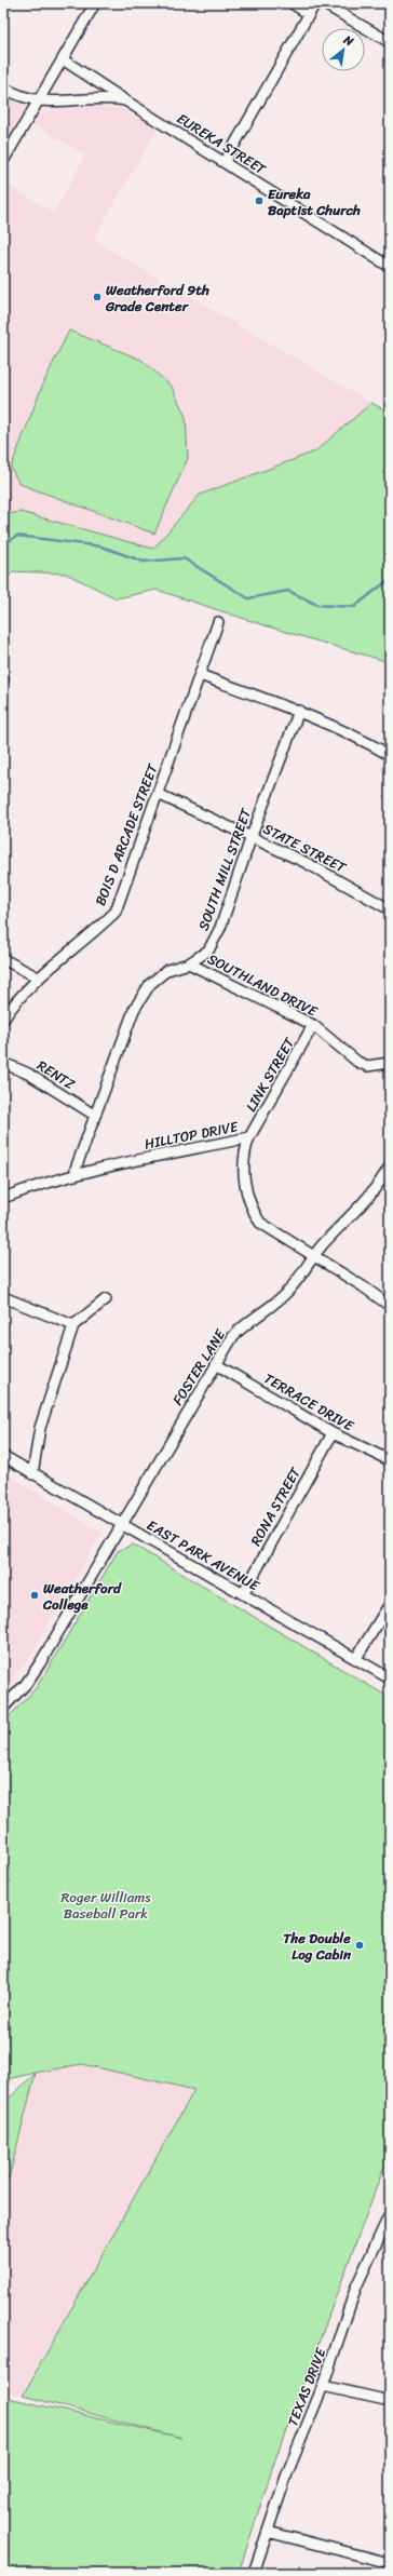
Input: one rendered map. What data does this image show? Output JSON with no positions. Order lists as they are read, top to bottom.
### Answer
{
  "streets": {
    "street": [
      "EUREKA STREET",
      "BOIS D ARCADE STREET",
      "STATE STREET",
      "SOUTH MILL STREET",
      "SOUTHLAND DRIVE",
      "RENTZ",
      "LINK STREET",
      "HILLTOP DRIVE",
      "FOSTER LANE",
      "TERRACE DRIVE",
      "RONA STREET",
      "EAST PARK AVENUE",
      "TEXAS DRIVE"
    ]
  },
  "crossings": [
    ["BOIS D ARCADE STREET", "STATE STREET"],
    ["STATE STREET", "SOUTH MILL STREET"],
    ["SOUTH MILL STREET", "SOUTHLAND DRIVE"],
    ["SOUTH MILL STREET", "RENTZ"],
    ["SOUTH MILL STREET", "HILLTOP DRIVE"],
    ["SOUTHLAND DRIVE", "LINK STREET"],
    ["LINK STREET", "HILLTOP DRIVE"],
    ["HILLTOP DRIVE", "FOSTER LANE"],
    ["FOSTER LANE", "TERRACE DRIVE"],
    ["FOSTER LANE", "EAST PARK AVENUE"],
    ["TERRACE DRIVE", "RONA STREET"],
    ["RONA STREET", "EAST PARK AVENUE"]
  ],
  "parks": ["Roger Williams Baseball Park"],
  "places": [
    "Eureka Baptist Church",
    "Weatherford 9th Grade Center",
    "Weatherford College",
    "The Double Log Cabin"
  ],
  "north": "top right"
}
